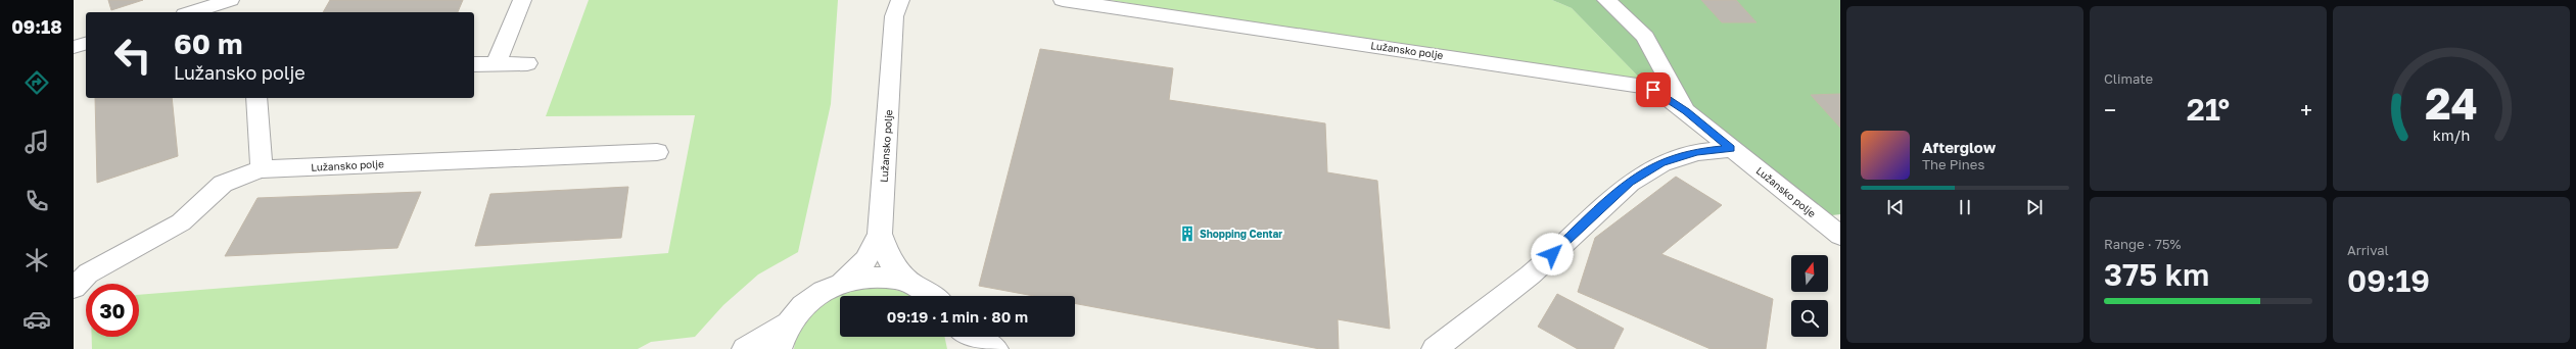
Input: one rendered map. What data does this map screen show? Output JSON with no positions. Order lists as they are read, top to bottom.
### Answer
{
  "streets": {
    "street": ["Lužansko polje"]
  },
  "places": {
    "building": ["Shopping Centar"]
  },
  "north": "top",
  "page": {
    "tabs": "09:18",
    "tile": [
      "Climate",
      ["Range · 75%", "375 km"],
      ["Arrival", "09:19"]
    ],
    "turn": ["60 m", "Lužansko polje"],
    "heat": ["−", "21°", "+"],
    "song": ["Afterglow", "The Pines"],
    "limit": "30",
    "trip": "09:19 · 1 min · 80 m",
    "gauge": ["24", "km/h"]
  }
}
